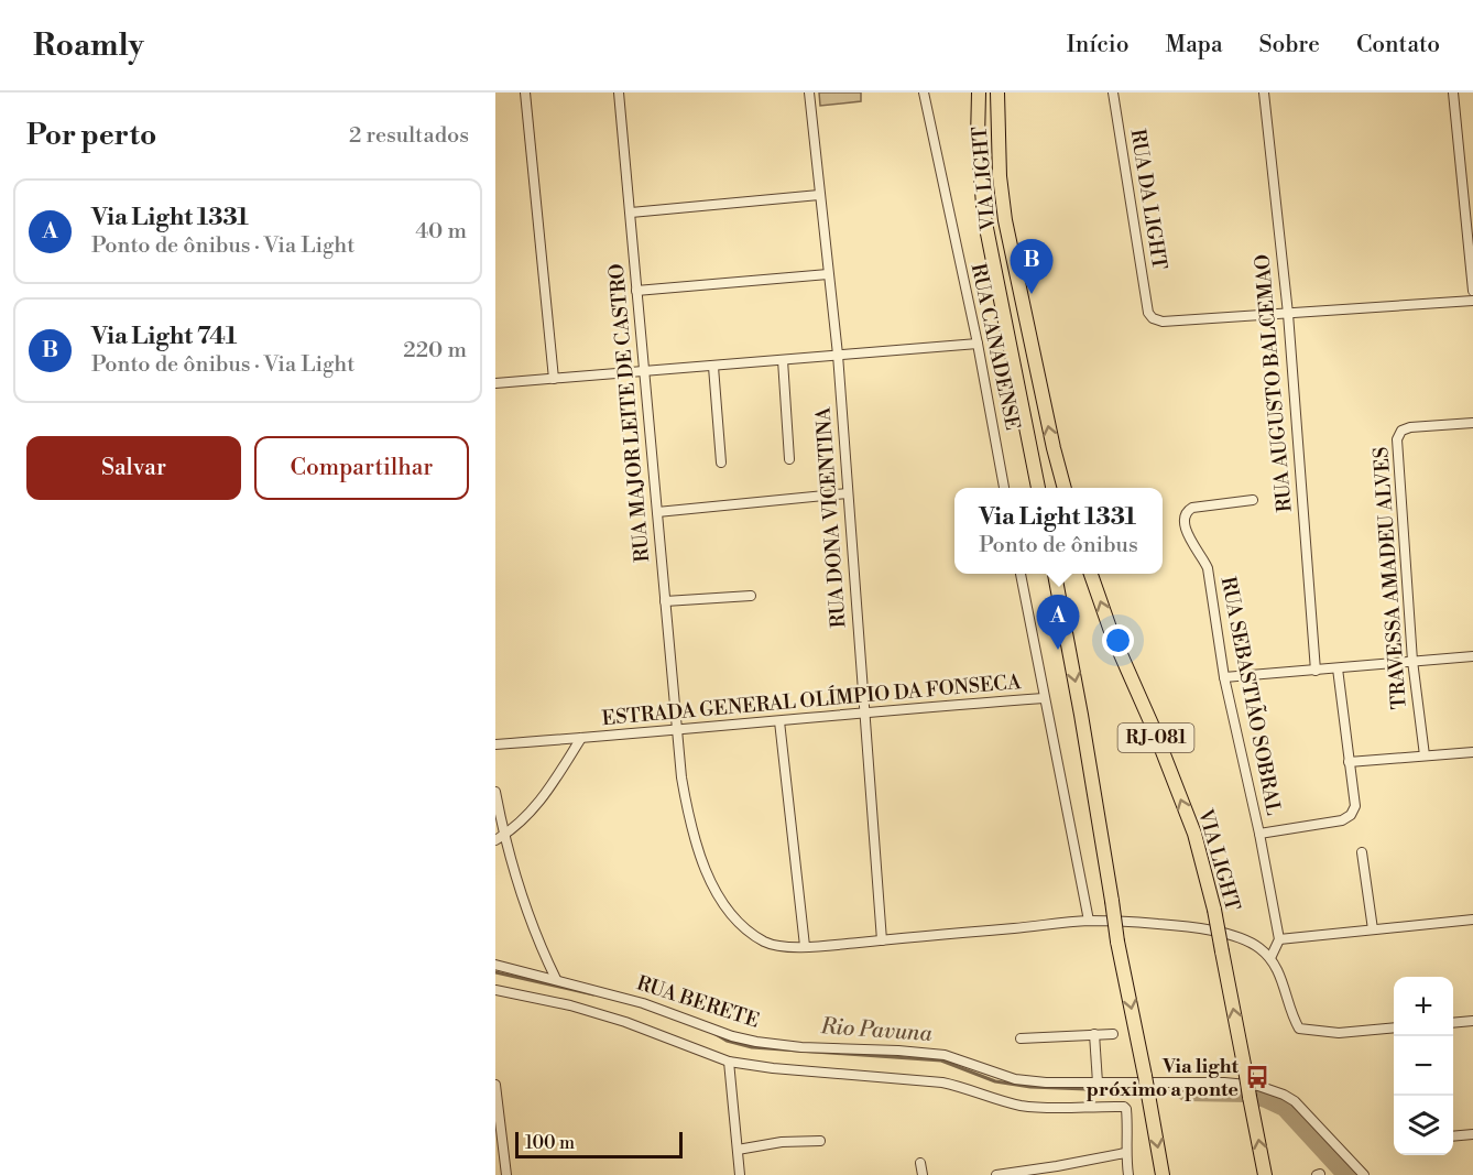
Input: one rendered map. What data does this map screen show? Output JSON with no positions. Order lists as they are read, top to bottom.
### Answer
{
  "streets": {
    "main road": ["VIA LIGHT", "RJ-081"],
    "street": [
      "RUA DA LIGHT",
      "RUA CANADENSE",
      "RUA AUGUSTO BALCEMAO",
      "RUA MAJOR LEITE DE CASTRO",
      "RUA DONA VICENTINA",
      "TRAVESSA AMADEU ALVES",
      "RUA SEBASTIÃO SOBRAL",
      "ESTRADA GENERAL OLÍMPIO DA FONSECA",
      "RUA BERETE"
    ]
  },
  "crossings": [
    ["RUA DA LIGHT", "RUA AUGUSTO BALCEMAO"],
    ["RUA MAJOR LEITE DE CASTRO", "RUA DONA VICENTINA"],
    ["RUA MAJOR LEITE DE CASTRO", "ESTRADA GENERAL OLÍMPIO DA FONSECA"],
    ["RUA DONA VICENTINA", "ESTRADA GENERAL OLÍMPIO DA FONSECA"]
  ],
  "water": ["Rio Pavuna"],
  "places": {
    "bus stop": ["Via light próximo a ponte"]
  },
  "scale_bar": "100 m",
  "page": {
    "header": "Roamly",
    "nav": [
      "Início",
      "Mapa",
      "Sobre",
      "Contato"
    ],
    "heading": ["Por perto", "2 resultados"],
    "list": [
      {
        "mark": "A",
        "name": "Via Light 1331",
        "note": "Ponto de ônibus · Via Light",
        "value": "40 m"
      },
      {
        "mark": "B",
        "name": "Via Light 741",
        "note": "Ponto de ônibus · Via Light",
        "value": "220 m"
      }
    ],
    "pins": ["B", "A"],
    "buttons": ["Salvar", "Compartilhar"],
    "popup": ["Via Light 1331", "Ponto de ônibus"],
    "map_buttons": ["+", "−"],
    "scale": "100 m"
  }
}
